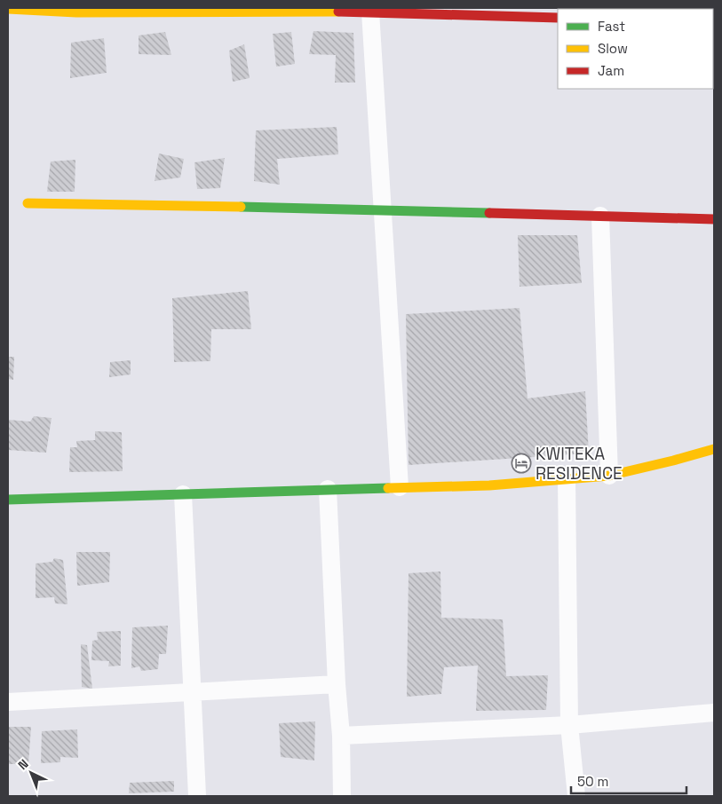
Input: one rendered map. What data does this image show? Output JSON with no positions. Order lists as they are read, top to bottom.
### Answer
{
  "places": {
    "hotel": ["KWITEKA RESIDENCE"]
  },
  "legend": ["Fast", "Slow", "Jam"],
  "scale_bar": "50 m",
  "north": "top left"
}
